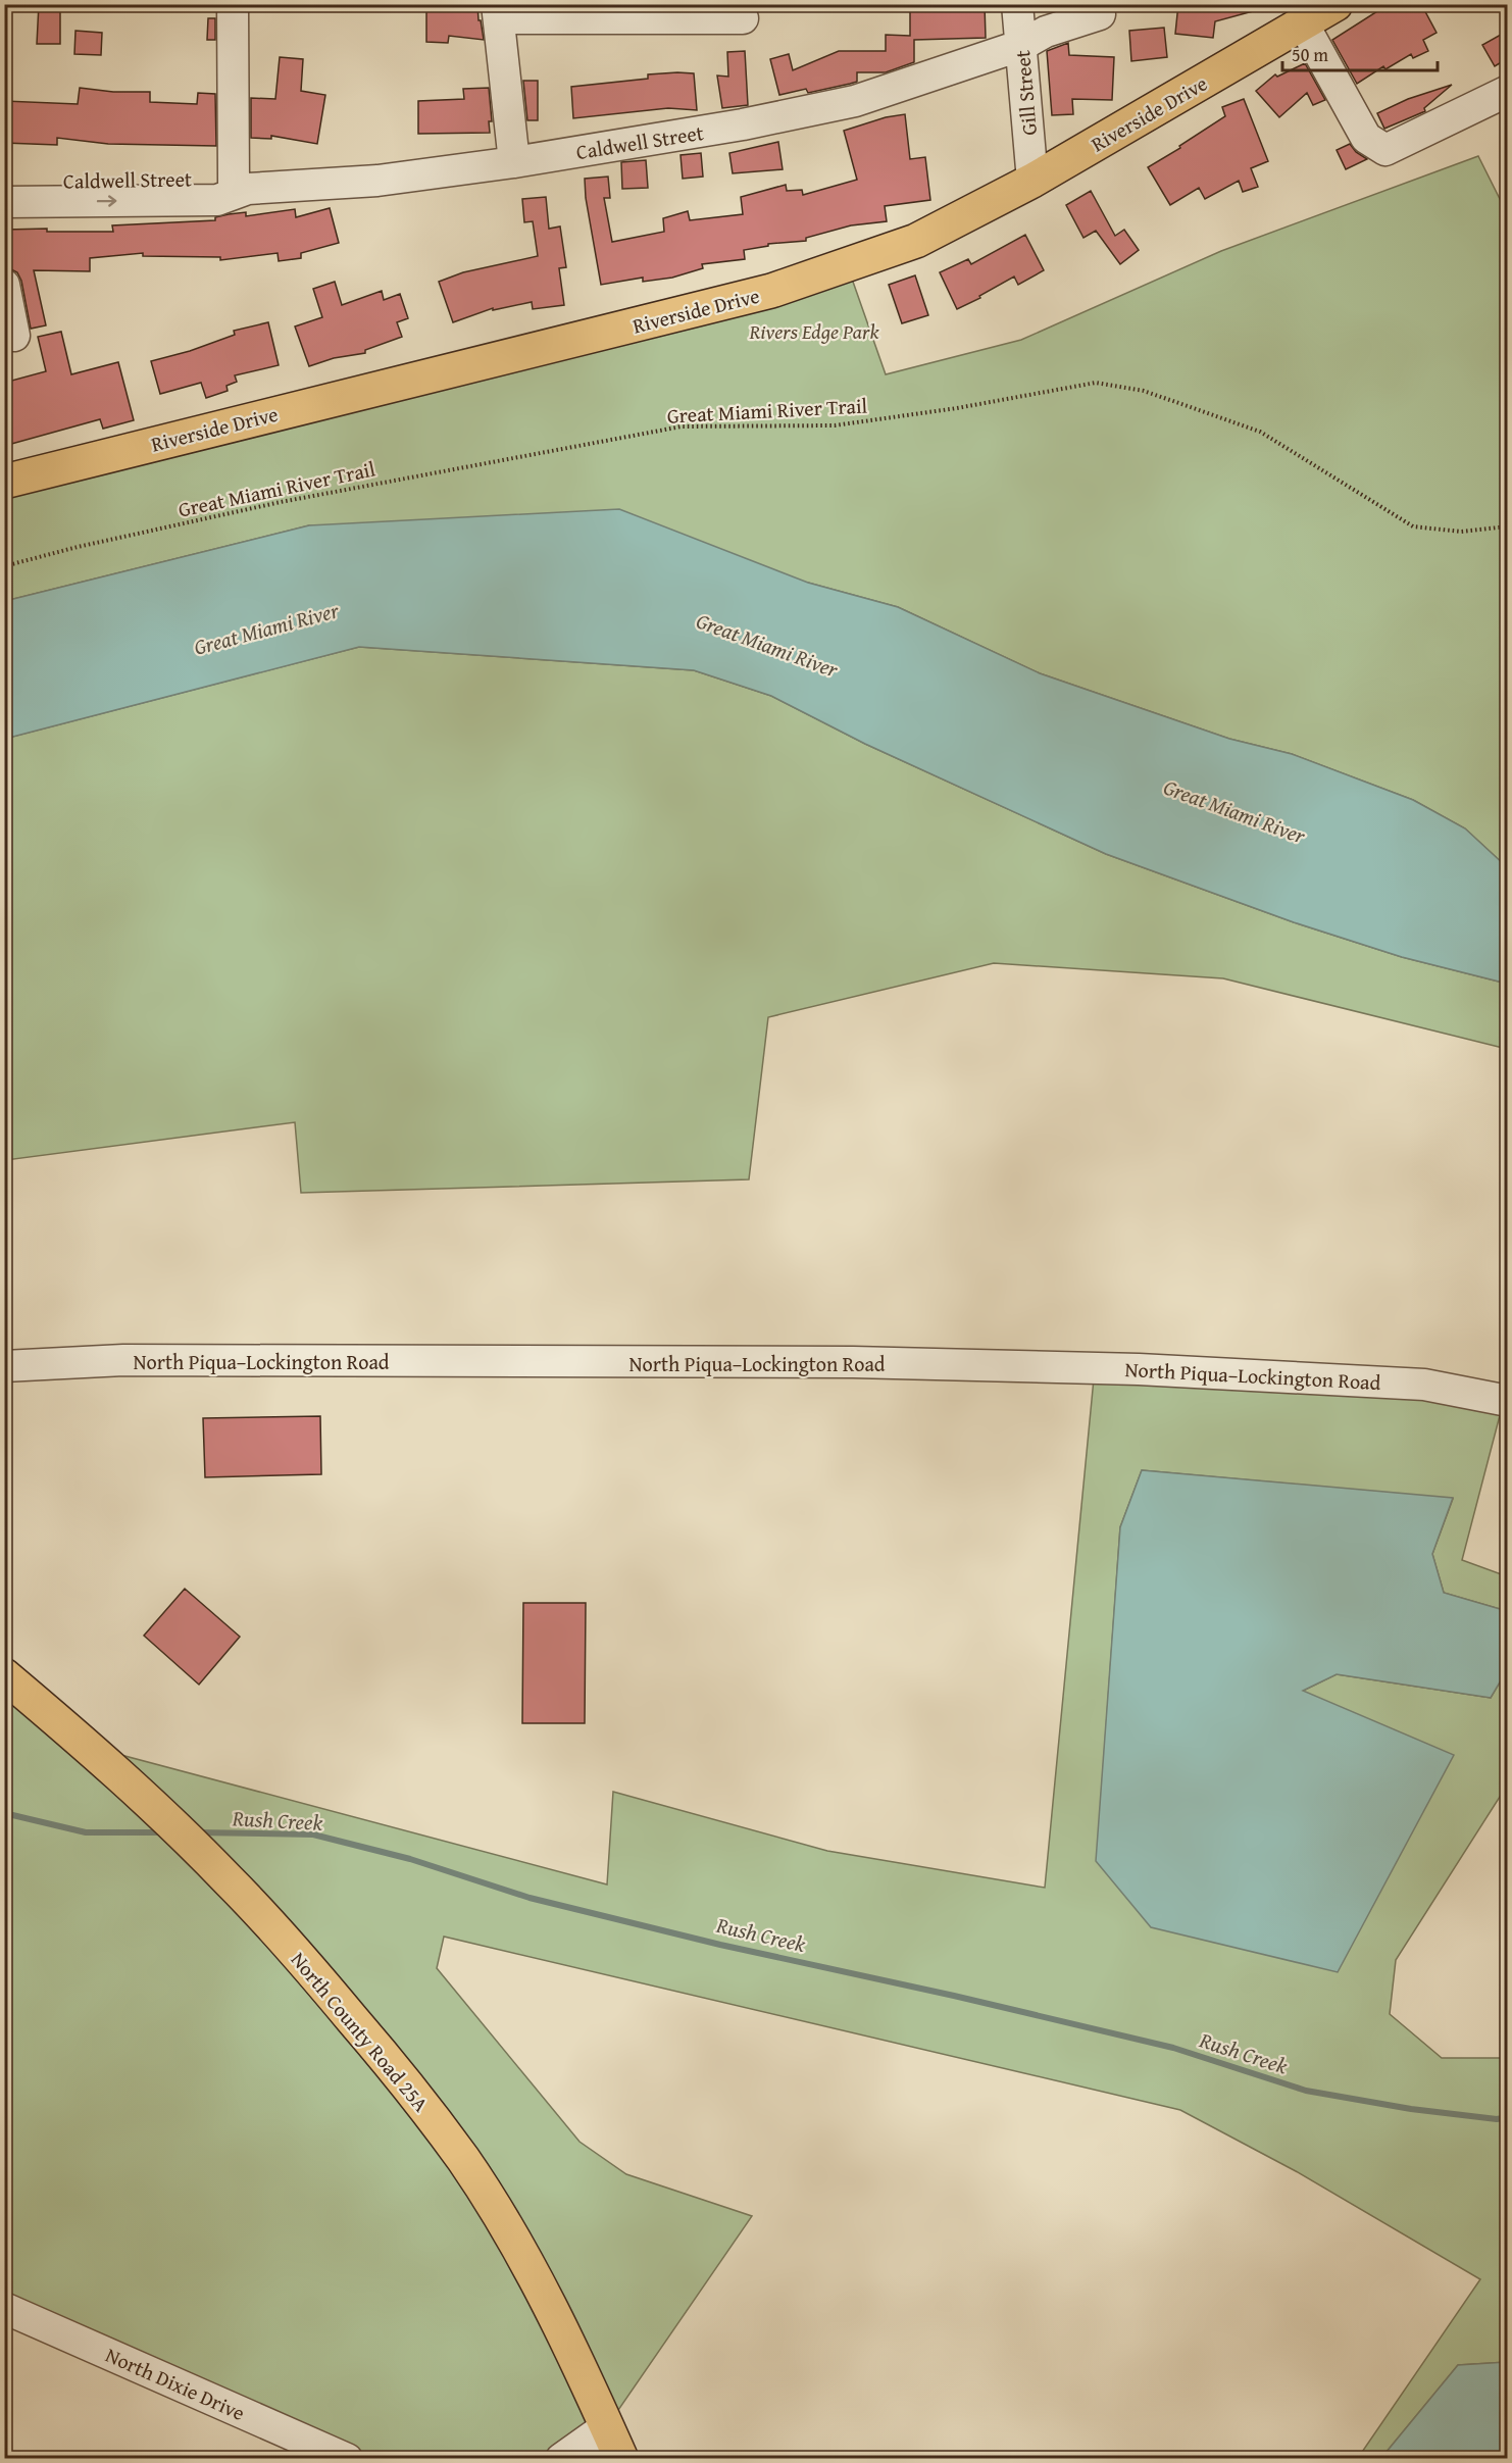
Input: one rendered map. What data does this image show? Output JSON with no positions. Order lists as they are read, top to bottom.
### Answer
{
  "streets": {
    "main road": ["Riverside Drive", "North County Road 25A"],
    "street": [
      "Gill Street",
      "Caldwell Street",
      "North Piqua–Lockington Road",
      "North Dixie Drive"
    ],
    "path": ["Great Miami River Trail"]
  },
  "crossings": [
    ["Gill Street", "Riverside Drive"],
    ["Gill Street", "Caldwell Street"]
  ],
  "water": ["Great Miami River", "Rush Creek"],
  "parks": ["Rivers Edge Park"],
  "scale_bar": "50 m"
}
